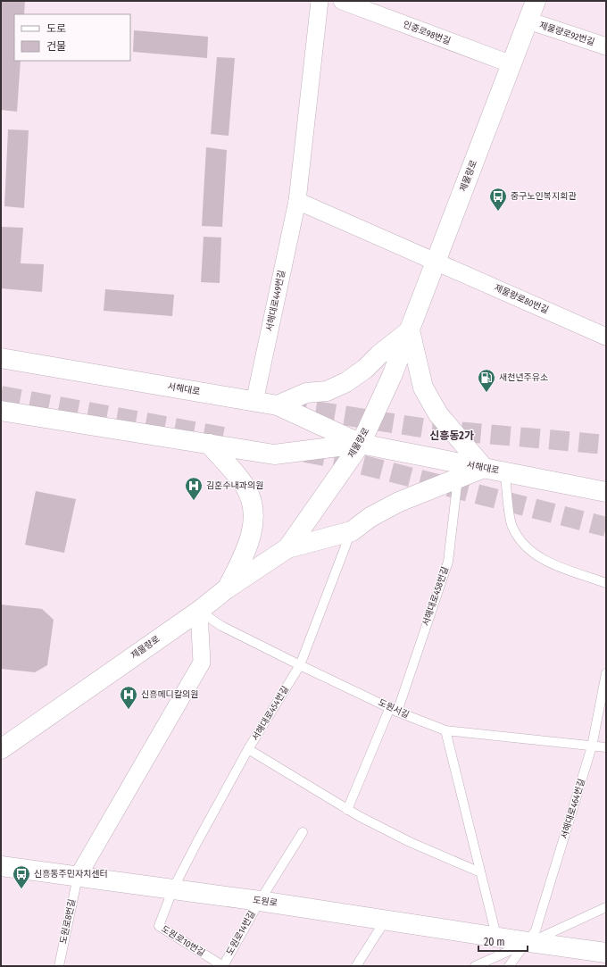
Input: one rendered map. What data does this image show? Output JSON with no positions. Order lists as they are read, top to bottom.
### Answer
{
  "streets": {
    "main road": ["제물량로", "서해대로", "도원로"],
    "street": [
      "인중로98번길",
      "제물량로92번길",
      "제물량로80번길",
      "서해대로449번길"
    ],
    "lane": [
      "서해대로458번길",
      "도원서길",
      "서해대로454번길",
      "서해대로464번길",
      "도원로8번길",
      "도원로14번길",
      "도원로10번길"
    ]
  },
  "crossings": [
    ["인중로98번길", "제물량로"],
    ["제물량로92번길", "제물량로"],
    ["제물량로", "제물량로80번길"],
    ["제물량로", "서해대로"],
    ["제물량로", "도원서길"],
    ["서해대로449번길", "서해대로"],
    ["서해대로458번길", "도원서길"],
    ["도원서길", "서해대로454번길"],
    ["도원서길", "서해대로464번길"],
    ["서해대로454번길", "도원로"],
    ["서해대로454번길", "도원로10번길"],
    ["서해대로464번길", "도원로"],
    ["도원로", "도원로8번길"],
    ["도원로", "도원로14번길"],
    ["도원로", "도원로10번길"],
    ["도원로14번길", "도원로10번길"]
  ],
  "districts": ["신흥동2가"],
  "places": {
    "bus stop": ["중구노인복지회관", "신흥동주민자치센터"],
    "fuel station": ["새천년주유소"],
    "hospital": ["김훈수내과의원", "신흥메디칼의원"]
  },
  "legend": ["도로", "건물"],
  "scale_bar": "20 m"
}
